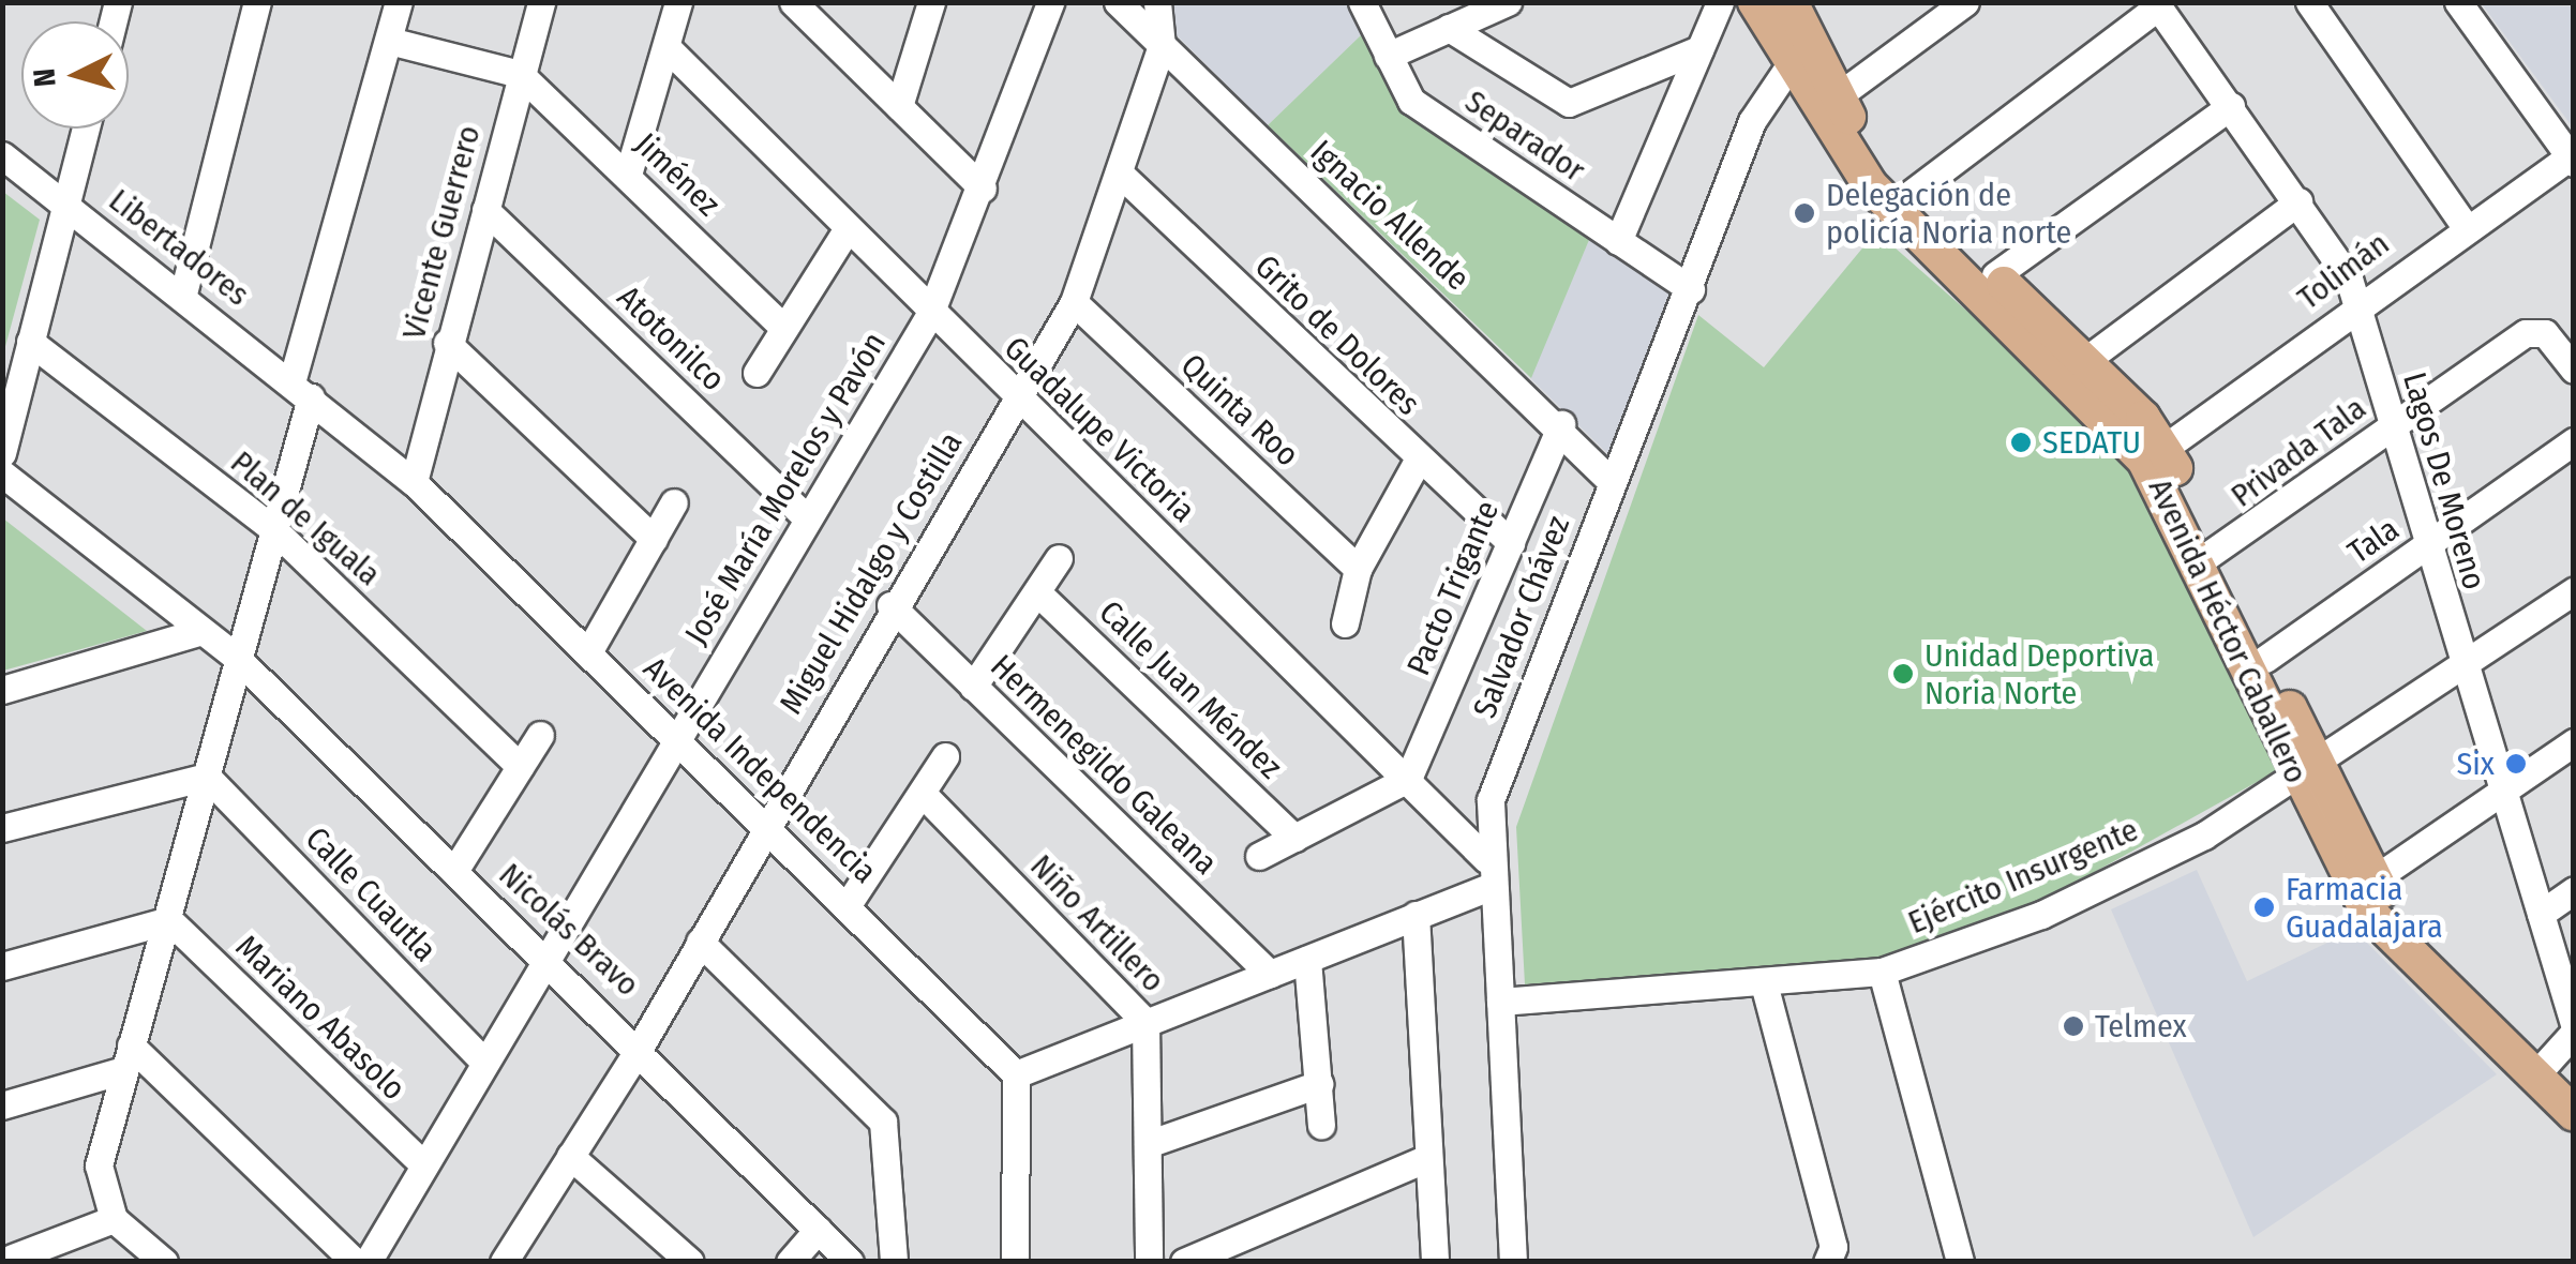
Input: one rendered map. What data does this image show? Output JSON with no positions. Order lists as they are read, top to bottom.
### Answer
{
  "streets": {
    "main road": ["Avenida Héctor Caballero"],
    "street": [
      "Separador",
      "Jiménez",
      "Ignacio Allende",
      "Vicente Guerrero",
      "Libertadores",
      "Tolimán",
      "Grito de Dolores",
      "Atotonilco",
      "Quinta Roo",
      "Guadalupe Victoria",
      "Privada Tala",
      "Lagos De Moreno",
      "José María Morelos y Pavón",
      "Plan de Iguala",
      "Tala",
      "Miguel Hidalgo y Costilla",
      "Pacto Trigante",
      "Salvador Chávez",
      "Calle Juan Méndez",
      "Hermenegildo Galeana",
      "Avenida Independencia",
      "Ejército Insurgente",
      "Calle Cuautla",
      "Niño Artillero",
      "Nicolás Bravo",
      "Mariano Abasolo"
    ]
  },
  "crossings": [
    ["Separador", "Salvador Chávez"],
    ["Jiménez", "Vicente Guerrero"],
    ["Ignacio Allende", "Miguel Hidalgo y Costilla"],
    ["Ignacio Allende", "Pacto Trigante"],
    ["Ignacio Allende", "Salvador Chávez"],
    ["Vicente Guerrero", "Atotonilco"],
    ["Vicente Guerrero", "Avenida Independencia"],
    ["Libertadores", "Avenida Independencia"],
    ["Tolimán", "Lagos De Moreno"],
    ["Tolimán", "Avenida Héctor Caballero"],
    ["Grito de Dolores", "Miguel Hidalgo y Costilla"],
    ["Grito de Dolores", "Pacto Trigante"],
    ["Atotonilco", "José María Morelos y Pavón"],
    ["Quinta Roo", "Miguel Hidalgo y Costilla"],
    ["Guadalupe Victoria", "José María Morelos y Pavón"],
    ["Guadalupe Victoria", "Miguel Hidalgo y Costilla"],
    ["Guadalupe Victoria", "Pacto Trigante"],
    ["Guadalupe Victoria", "Salvador Chávez"],
    ["Privada Tala", "Lagos De Moreno"],
    ["Privada Tala", "Avenida Héctor Caballero"],
    ["Lagos De Moreno", "Tala"],
    ["Lagos De Moreno", "Ejército Insurgente"],
    ["José María Morelos y Pavón", "Avenida Independencia"],
    ["José María Morelos y Pavón", "Calle Cuautla"],
    ["José María Morelos y Pavón", "Nicolás Bravo"],
    ["José María Morelos y Pavón", "Mariano Abasolo"],
    ["Tala", "Avenida Héctor Caballero"],
    ["Miguel Hidalgo y Costilla", "Hermenegildo Galeana"],
    ["Miguel Hidalgo y Costilla", "Avenida Independencia"],
    ["Miguel Hidalgo y Costilla", "Nicolás Bravo"],
    ["Salvador Chávez", "Avenida Héctor Caballero"],
    ["Salvador Chávez", "Ejército Insurgente"],
    ["Avenida Héctor Caballero", "Ejército Insurgente"]
  ],
  "places": [
    "Delegación de policía Noria norte",
    "SEDATU",
    "Unidad Deportiva Noria Norte",
    "Six",
    "Farmacia Guadalajara",
    "Telmex"
  ],
  "north": "left"
}
